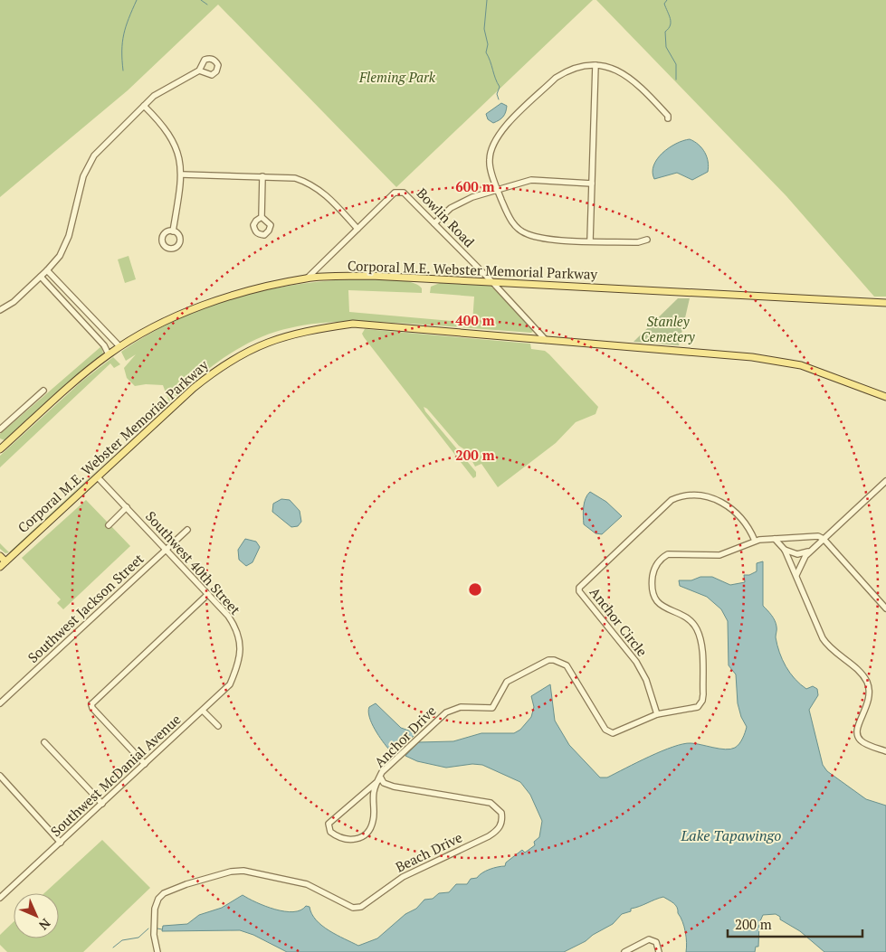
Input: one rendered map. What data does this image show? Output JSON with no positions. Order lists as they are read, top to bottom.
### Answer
{
  "streets": {
    "main road": ["Corporal M.E. Webster Memorial Parkway"],
    "street": [
      "Bowlin Road",
      "Southwest 40th Street",
      "Southwest Jackson Street",
      "Anchor Circle",
      "Anchor Drive",
      "Southwest McDanial Avenue",
      "Beach Drive"
    ]
  },
  "crossings": [
    ["Bowlin Road", "Corporal M.E. Webster Memorial Parkway"],
    ["Corporal M.E. Webster Memorial Parkway", "Southwest 40th Street"],
    ["Southwest 40th Street", "Southwest Jackson Street"],
    ["Southwest 40th Street", "Southwest McDanial Avenue"],
    ["Anchor Circle", "Anchor Drive"],
    ["Anchor Drive", "Beach Drive"]
  ],
  "water": ["Lake Tapawingo"],
  "parks": ["Fleming Park", "Stanley Cemetery"],
  "scale_bar": "200 m",
  "north": "bottom right",
  "rings": ["600 m", "400 m", "200 m"]
}
